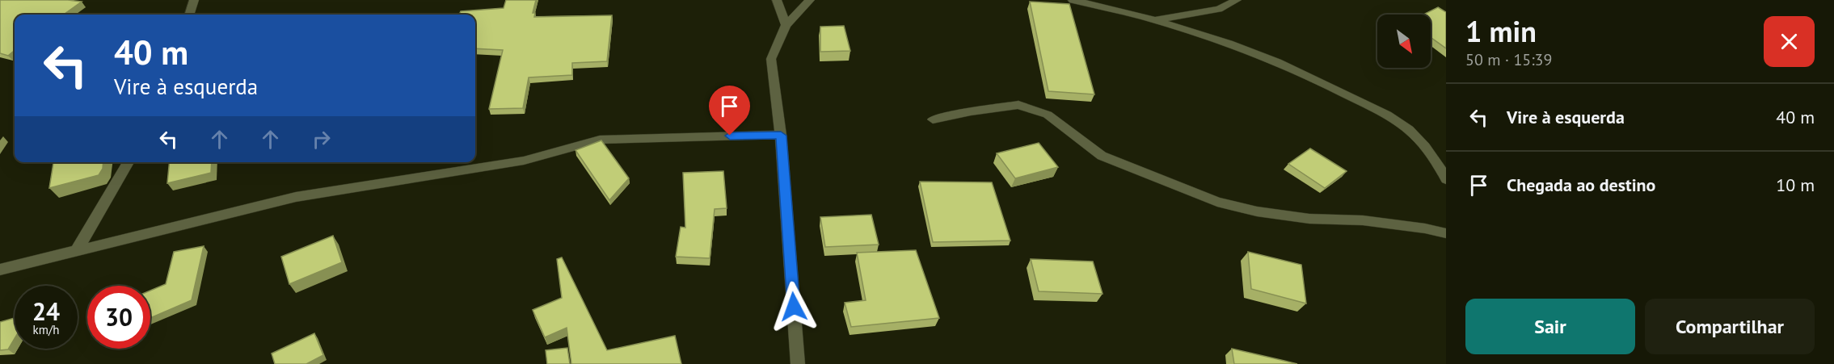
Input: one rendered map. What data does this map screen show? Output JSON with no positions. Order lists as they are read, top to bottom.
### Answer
{
  "north": "bottom right",
  "page": {
    "heading": ["1 min", "50 m · 15:39"],
    "turn": ["40 m", "Vire à esquerda"],
    "list": [
      {
        "name": "Vire à esquerda",
        "value": "40 m"
      },
      {
        "name": "Chegada ao destino",
        "value": "10 m"
      }
    ],
    "speed": "24 km/h",
    "limit": "30",
    "buttons": ["Sair", "Compartilhar"]
  }
}
